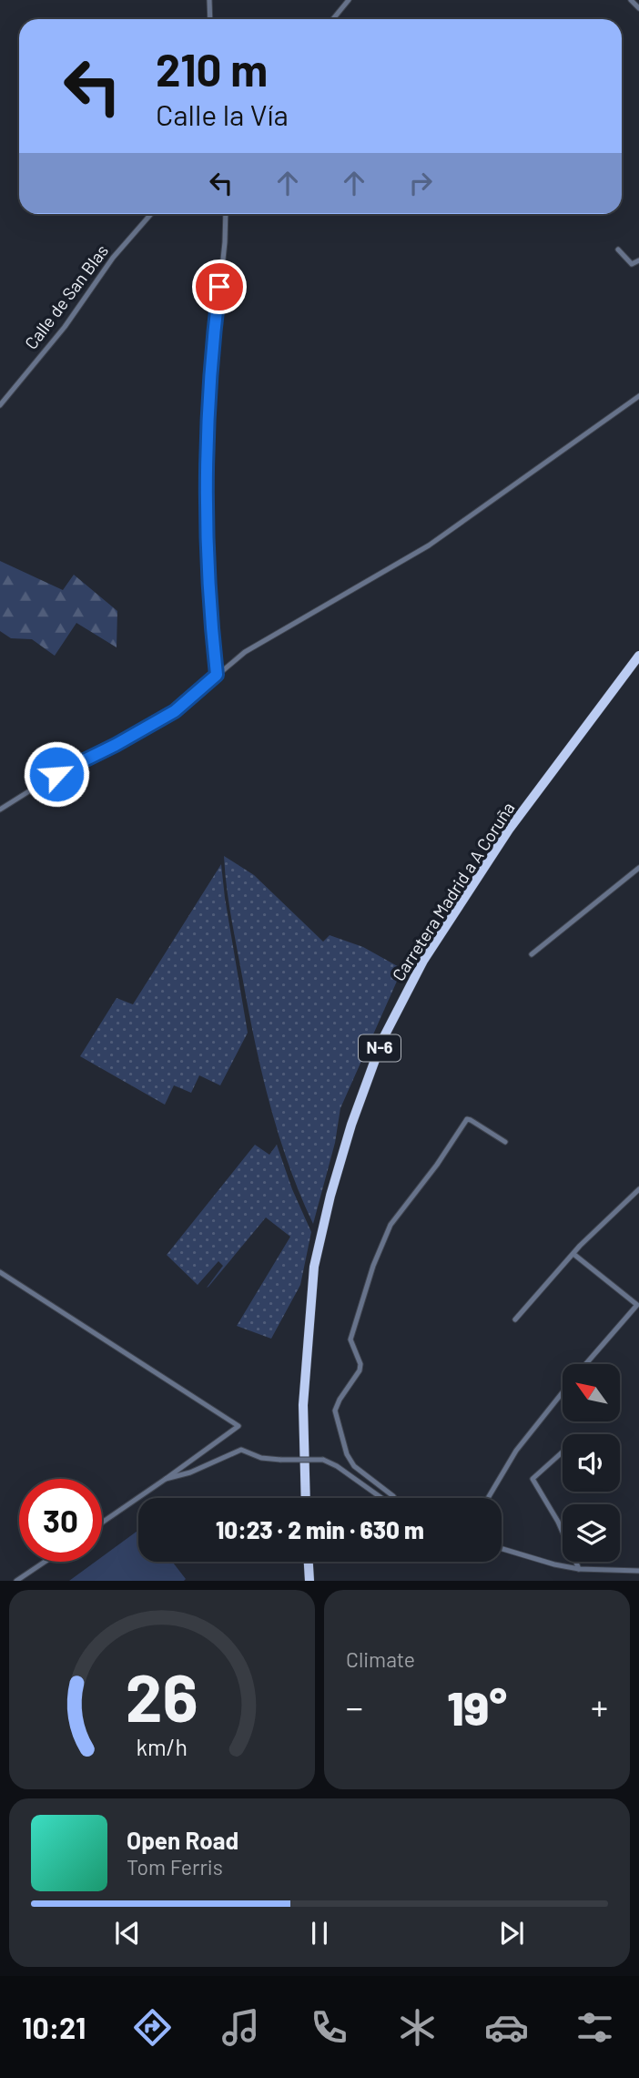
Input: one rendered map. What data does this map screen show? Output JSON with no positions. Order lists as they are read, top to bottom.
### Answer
{
  "streets": {
    "highway": ["Carretera Madrid a A Coruña", "N-6"],
    "street": ["Calle de San Blas"]
  },
  "north": "top left",
  "page": {
    "turn": ["210 m", "Calle la Vía"],
    "limit": "30",
    "trip": "10:23 · 2 min · 630 m",
    "tile": "Climate",
    "heat": ["−", "19°", "+"],
    "song": ["Open Road", "Tom Ferris"],
    "tabs": "10:21",
    "gauge": ["26", "km/h"]
  }
}
